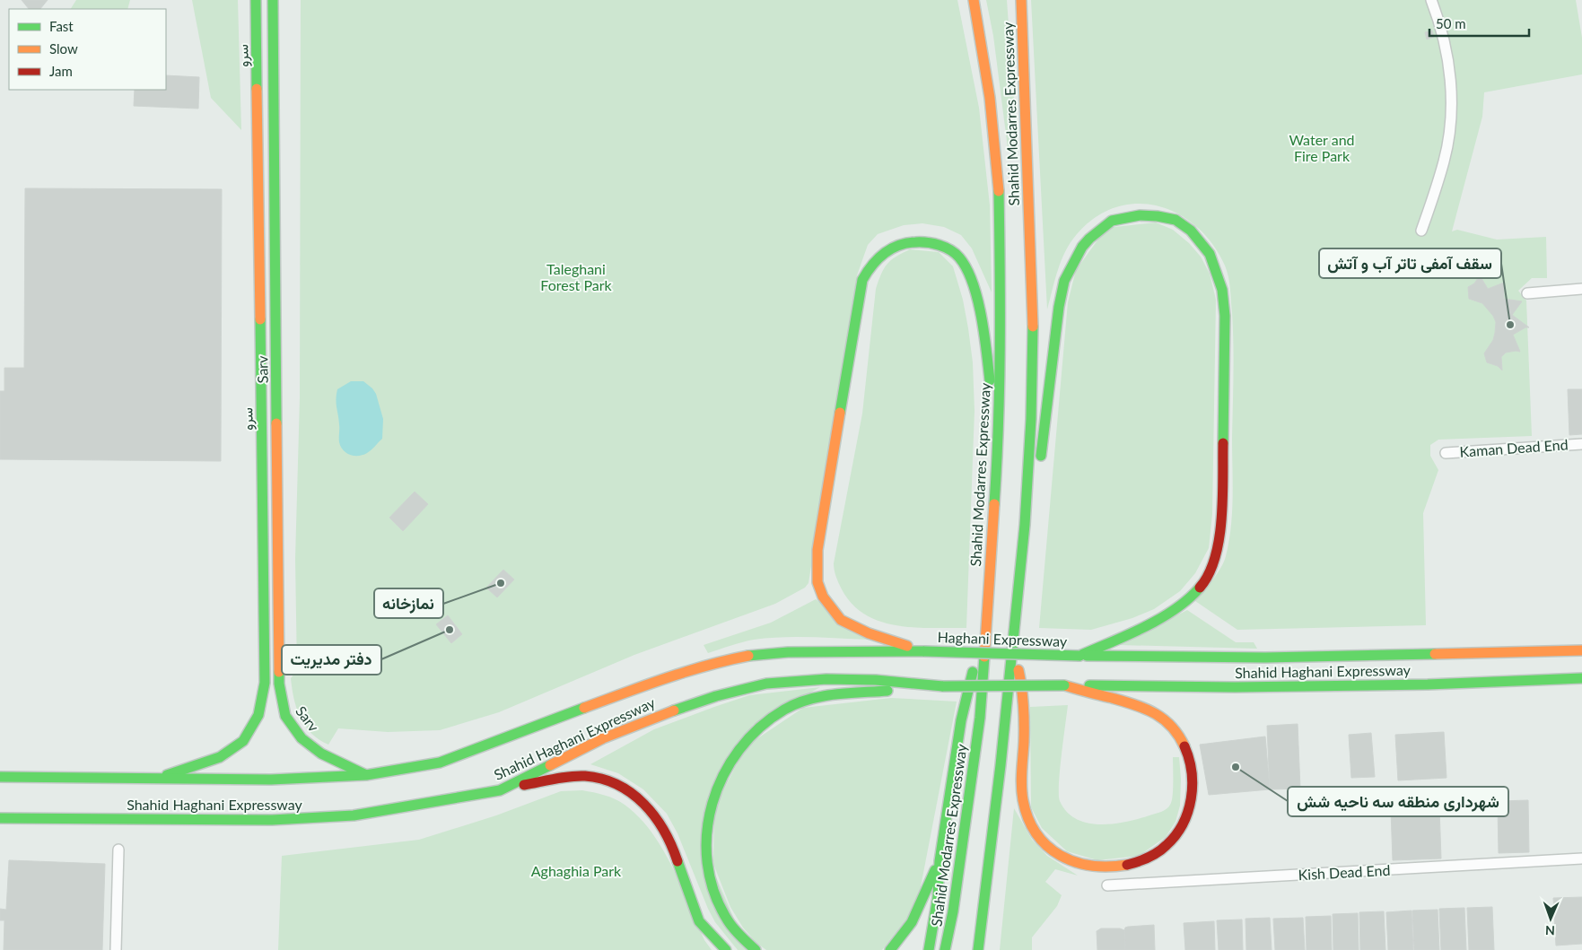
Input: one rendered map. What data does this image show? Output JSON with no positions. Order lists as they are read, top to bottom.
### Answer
{
  "streets": {
    "main road": [
      "سرو",
      "Shahid Modarres Expressway",
      "Sarv",
      "Haghani Expressway",
      "Shahid Haghani Expressway"
    ],
    "street": ["Kaman Dead End", "Kish Dead End"]
  },
  "crossings": [
    ["سرو", "Shahid Haghani Expressway"],
    ["Sarv", "Shahid Haghani Expressway"],
    ["Haghani Expressway", "Shahid Haghani Expressway"]
  ],
  "parks": ["Water and Fire Park", "Taleghani Forest Park", "Aghaghia Park"],
  "places": [
    "سقف آمفی تاتر آب و آتش",
    "نمازخانه",
    "دفتر مدیریت",
    "شهرداری منطقه سه ناحیه شش"
  ],
  "legend": ["Fast", "Slow", "Jam"],
  "scale_bar": "50 m",
  "north": "bottom"
}
